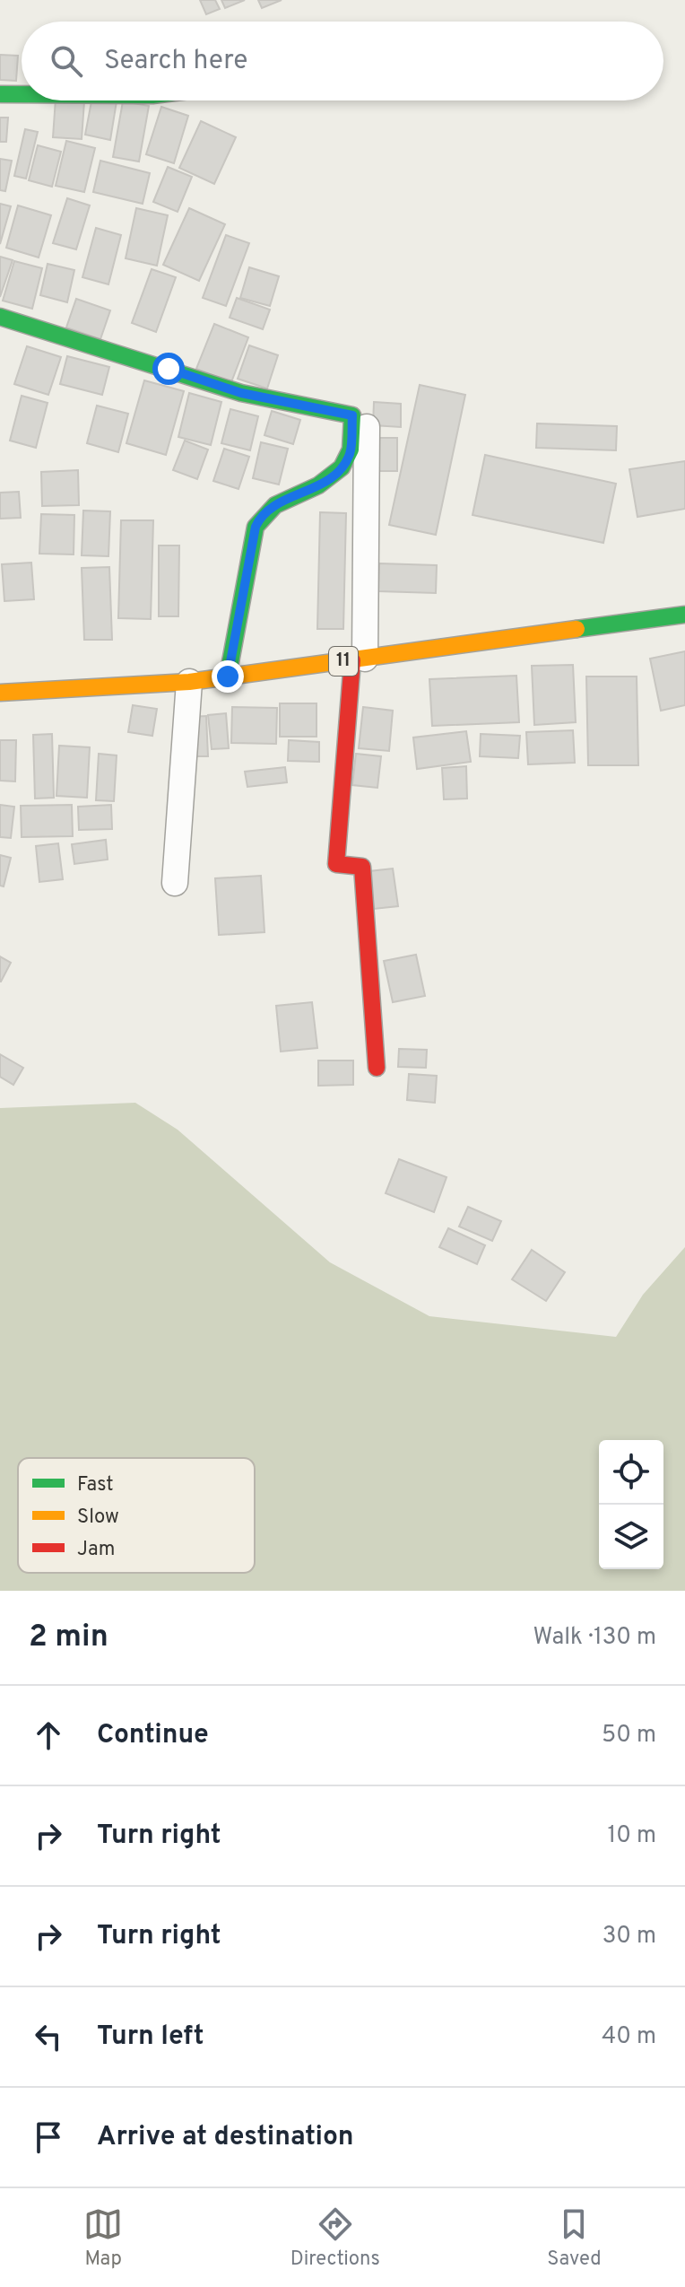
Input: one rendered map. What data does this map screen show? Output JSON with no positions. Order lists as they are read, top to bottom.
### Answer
{
  "streets": {
    "main road": ["11"]
  },
  "legend": ["Fast", "Slow", "Jam"],
  "page": {
    "search": "Search here",
    "heading": ["2 min", "Walk · 130 m"],
    "list": [
      ["Continue", "50 m"],
      ["Turn right", "10 m"],
      ["Turn right", "30 m"],
      ["Turn left", "40 m"],
      "Arrive at destination"
    ],
    "nav": ["Map", "Directions", "Saved"]
  }
}
